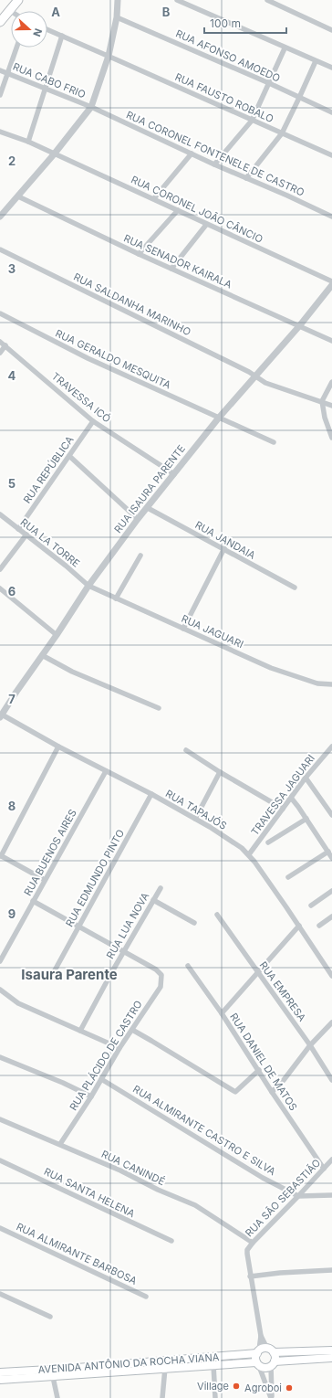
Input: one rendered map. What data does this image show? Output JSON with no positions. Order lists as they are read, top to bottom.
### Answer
{
  "streets": {
    "main road": ["AVENIDA ANTÔNIO DA ROCHA VIANA"],
    "street": [
      "RUA AFONSO AMOEDO",
      "RUA CABO FRIO",
      "RUA FAUSTO ROBALO",
      "RUA CORONEL FONTENELE DE CASTRO",
      "RUA CORONEL JOÃO CÂNCIO",
      "RUA SENADOR KAIRALA",
      "RUA SALDANHA MARINHO",
      "RUA GERALDO MESQUITA",
      "TRAVESSA ICÓ",
      "RUA REPÚBLICA",
      "RUA ISAURA PARENTE",
      "RUA JANDAIA",
      "RUA LA TORRE",
      "RUA JAGUARI",
      "TRAVESSA JAGUARI",
      "RUA TAPAJÓS",
      "RUA BUENOS AIRES",
      "RUA EDMUNDO PINTO",
      "RUA LUA NOVA",
      "RUA EMPRESA",
      "RUA PLÁCIDO DE CASTRO",
      "RUA DANIEL DE MATOS",
      "RUA ALMIRANTE CASTRO E SILVA",
      "RUA CANINDÉ",
      "RUA SANTA HELENA",
      "RUA SÃO SEBASTIÃO",
      "RUA ALMIRANTE BARBOSA"
    ]
  },
  "crossings": [
    ["RUA CABO FRIO", "RUA CORONEL FONTENELE DE CASTRO"],
    ["RUA SENADOR KAIRALA", "RUA ISAURA PARENTE"],
    ["RUA SALDANHA MARINHO", "RUA ISAURA PARENTE"],
    ["RUA GERALDO MESQUITA", "RUA ISAURA PARENTE"],
    ["TRAVESSA ICÓ", "RUA REPÚBLICA"],
    ["TRAVESSA ICÓ", "RUA ISAURA PARENTE"],
    ["RUA REPÚBLICA", "RUA LA TORRE"],
    ["RUA ISAURA PARENTE", "RUA JANDAIA"],
    ["RUA ISAURA PARENTE", "RUA LA TORRE"],
    ["RUA ISAURA PARENTE", "RUA JAGUARI"],
    ["RUA ISAURA PARENTE", "RUA TAPAJÓS"],
    ["RUA LA TORRE", "RUA JAGUARI"],
    ["TRAVESSA JAGUARI", "RUA TAPAJÓS"],
    ["RUA TAPAJÓS", "RUA BUENOS AIRES"],
    ["RUA TAPAJÓS", "RUA EDMUNDO PINTO"],
    ["RUA LUA NOVA", "RUA PLÁCIDO DE CASTRO"],
    ["RUA PLÁCIDO DE CASTRO", "RUA ALMIRANTE CASTRO E SILVA"],
    ["RUA PLÁCIDO DE CASTRO", "RUA CANINDÉ"],
    ["RUA DANIEL DE MATOS", "RUA SÃO SEBASTIÃO"],
    ["RUA ALMIRANTE CASTRO E SILVA", "RUA SÃO SEBASTIÃO"],
    ["RUA CANINDÉ", "RUA SÃO SEBASTIÃO"],
    ["RUA SÃO SEBASTIÃO", "AVENIDA ANTÔNIO DA ROCHA VIANA"]
  ],
  "districts": ["Isaura Parente"],
  "places": ["Village", "Agroboi"],
  "scale_bar": "100 m",
  "north": "right",
  "grid": {
    "columns": ["A", "B"],
    "rows": [
      "2",
      "3",
      "4",
      "5",
      "6",
      "7",
      "8",
      "9"
    ]
  }
}
